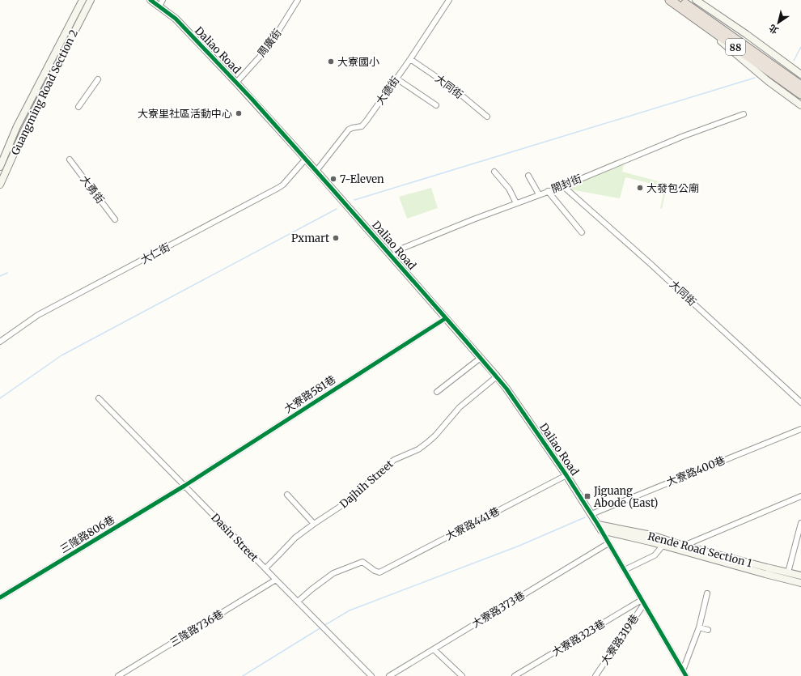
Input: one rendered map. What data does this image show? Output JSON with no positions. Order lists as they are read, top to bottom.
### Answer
{
  "streets": {
    "highway": ["88"],
    "street": [
      "周廣街",
      "Daliao Road",
      "大同街",
      "大德街",
      "Guangming Road Section 2",
      "開封街",
      "大勇街",
      "大仁街",
      "大寮路581巷",
      "大寮路400巷",
      "Dajhih Street",
      "大寮路441巷",
      "三隆路806巷",
      "Dasin Street",
      "Rende Road Section 1",
      "大寮路373巷",
      "三隆路736巷",
      "大寮路323巷",
      "大寮路319巷"
    ]
  },
  "crossings": [
    ["周廣街", "Daliao Road"],
    ["Daliao Road", "大德街"],
    ["Daliao Road", "開封街"],
    ["Daliao Road", "大仁街"],
    ["Daliao Road", "大寮路581巷"],
    ["Daliao Road", "大寮路400巷"],
    ["Daliao Road", "Dajhih Street"],
    ["Daliao Road", "大寮路441巷"],
    ["Daliao Road", "Rende Road Section 1"],
    ["大同街", "大德街"],
    ["大同街", "開封街"],
    ["大寮路581巷", "三隆路806巷"],
    ["大寮路581巷", "Dasin Street"],
    ["Dajhih Street", "Dasin Street"],
    ["大寮路441巷", "Dasin Street"],
    ["三隆路806巷", "Dasin Street"],
    ["Dasin Street", "三隆路736巷"],
    ["大寮路323巷", "大寮路319巷"]
  ],
  "places": {
    "other": [
      "大寮國小",
      "大寮里社區活動中心",
      "7-Eleven",
      "大發包公廟",
      "Pxmart"
    ],
    "transit": ["Jiguang Abode (East)"]
  },
  "north": "bottom left"
}
